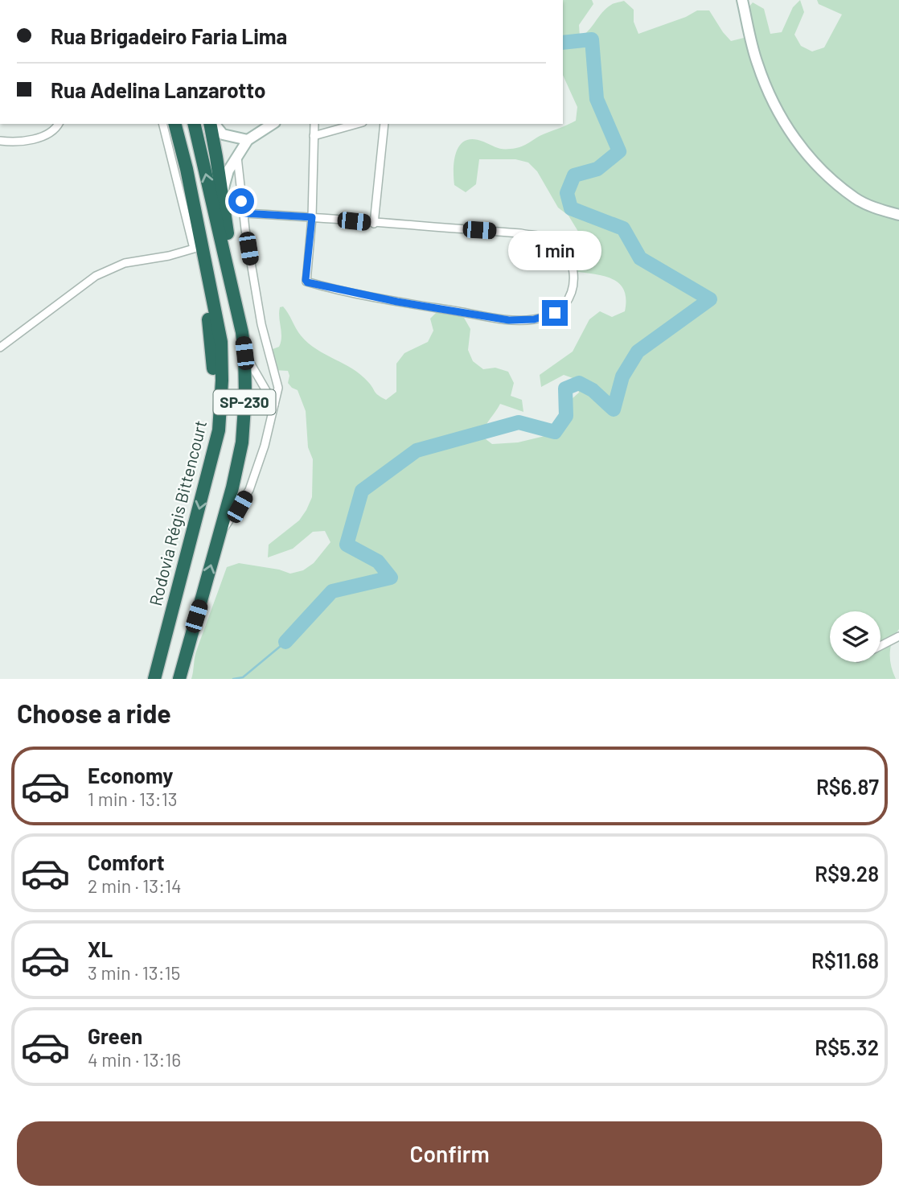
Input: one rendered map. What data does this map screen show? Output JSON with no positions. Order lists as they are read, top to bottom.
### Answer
{
  "streets": {
    "highway": ["SP-230", "Rodovia Régis Bittencourt"]
  },
  "page": {
    "banner": ["Rua Brigadeiro Faria Lima", "Rua Adelina Lanzarotto"],
    "bubble": "1 min",
    "heading": "Choose a ride",
    "list": [
      {
        "name": "Economy",
        "note": "1 min · 13:13",
        "value": "R$6.87"
      },
      {
        "name": "Comfort",
        "note": "2 min · 13:14",
        "value": "R$9.28"
      },
      {
        "name": "XL",
        "note": "3 min · 13:15",
        "value": "R$11.68"
      },
      {
        "name": "Green",
        "note": "4 min · 13:16",
        "value": "R$5.32"
      }
    ],
    "buttons": "Confirm"
  }
}
